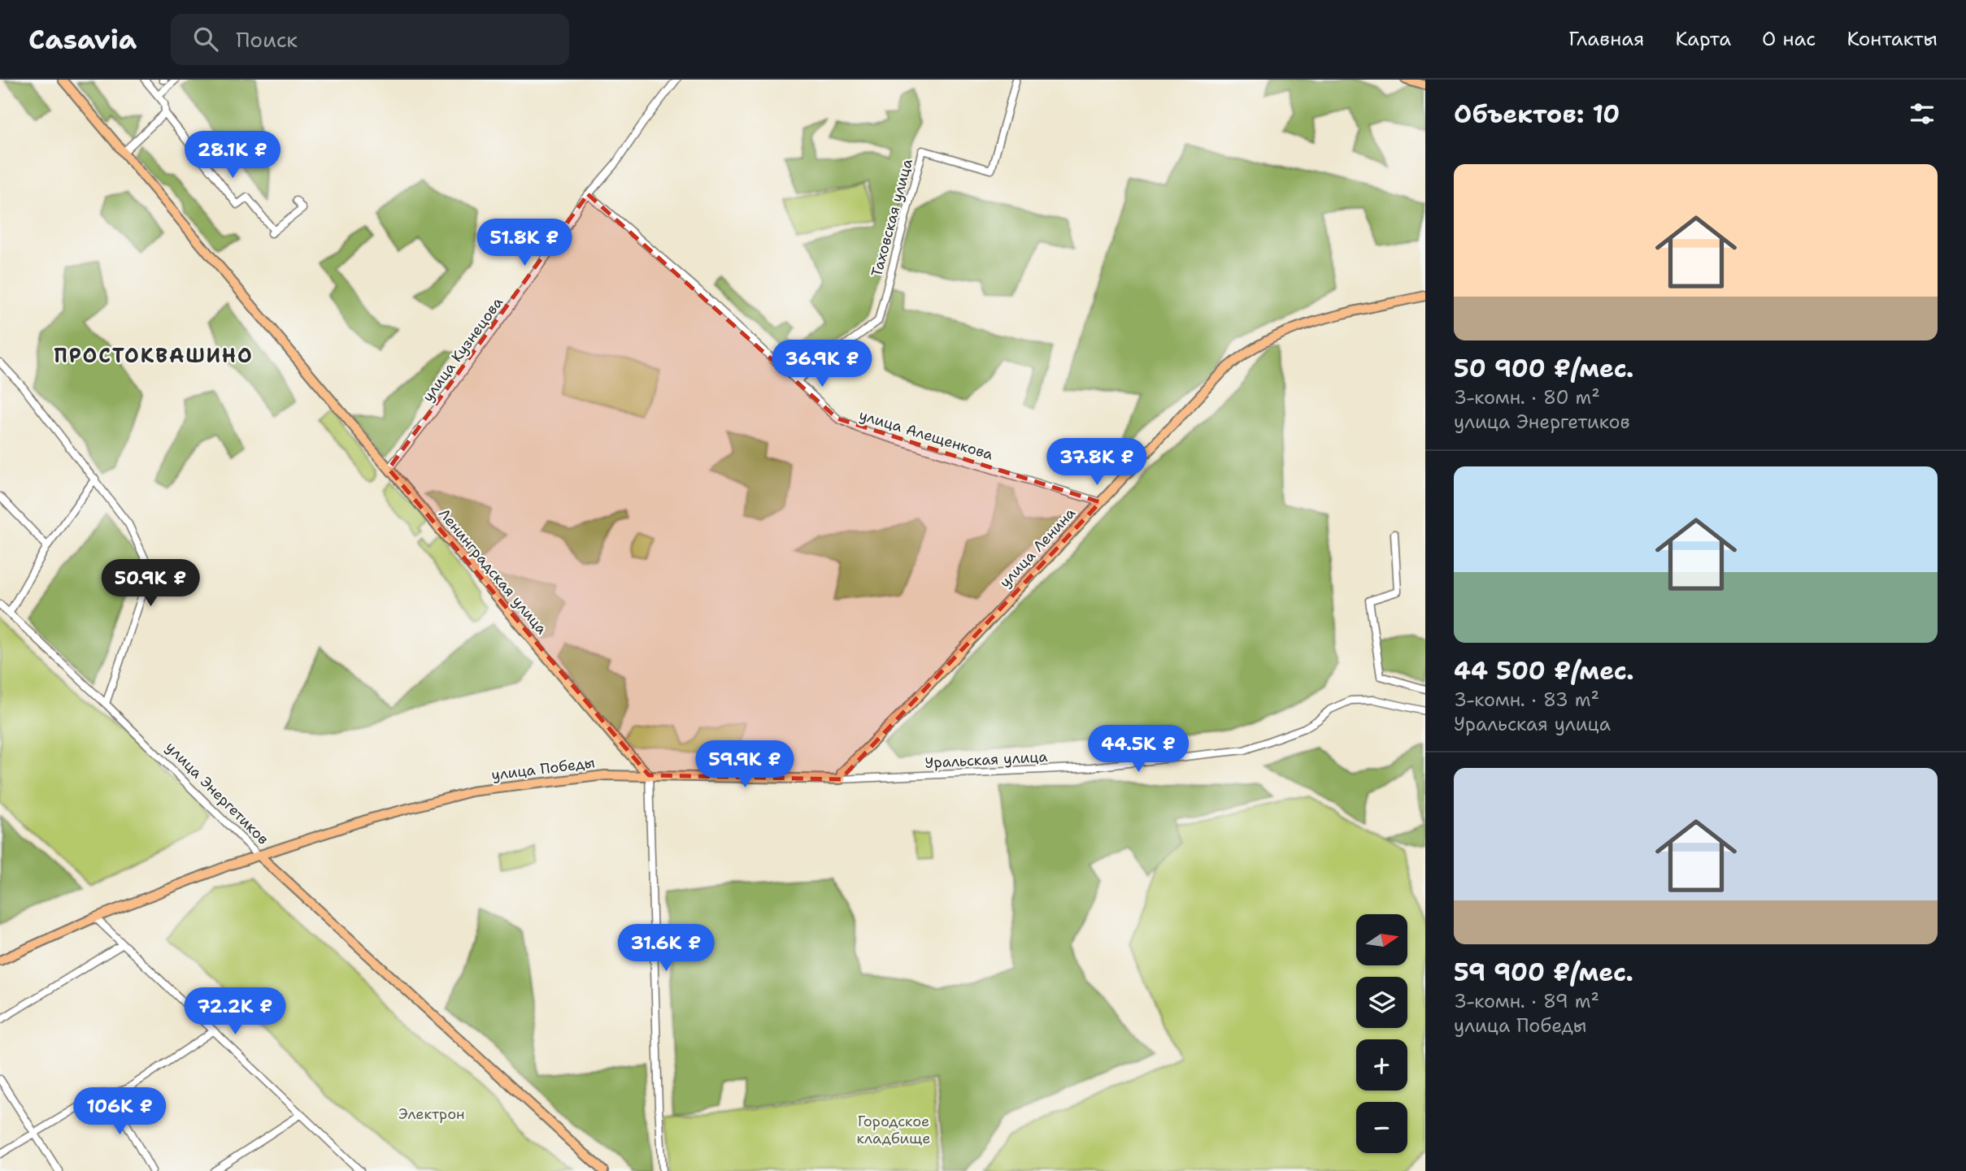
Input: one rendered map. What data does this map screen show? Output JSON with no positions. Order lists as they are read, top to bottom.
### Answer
{
  "streets": {
    "main road": [
      "улица Ленина",
      "Ленинградская улица",
      "улица Победы",
      "улица Энергетиков"
    ],
    "street": [
      "Таховская улица",
      "улица Кузнецова",
      "улица Алещенкова",
      "Уральская улица"
    ]
  },
  "crossings": [
    ["Таховская улица", "улица Алещенкова"],
    ["улица Кузнецова", "улица Алещенкова"],
    ["улица Кузнецова", "Ленинградская улица"],
    ["улица Алещенкова", "улица Ленина"],
    ["улица Ленина", "Уральская улица"],
    ["улица Ленина", "улица Победы"],
    ["Ленинградская улица", "улица Победы"],
    ["Уральская улица", "улица Победы"],
    ["улица Победы", "улица Энергетиков"]
  ],
  "districts": ["ПРОСТОКВАШИНО"],
  "parks": ["Электрон", "Городское кладбище"],
  "north": "right",
  "page": {
    "header": "Casavia",
    "search": "Поиск",
    "nav": [
      "Главная",
      "Карта",
      "О нас",
      "Контакты"
    ],
    "heading": "Объектов: 10",
    "price": [
      "28.1K ₽",
      "51.8K ₽",
      "36.9K ₽",
      "37.8K ₽",
      "50.9K ₽",
      "44.5K ₽",
      "59.9K ₽",
      "31.6K ₽",
      "72.2K ₽",
      "106K ₽"
    ],
    "list": [
      {
        "name": "50 900 ₽/мес.",
        "note": "3-комн. · 80 m² · улица Энергетиков"
      },
      {
        "name": "44 500 ₽/мес.",
        "note": "3-комн. · 83 m² · Уральская улица"
      },
      {
        "name": "59 900 ₽/мес.",
        "note": "3-комн. · 89 m² · улица Победы"
      }
    ],
    "map_buttons": ["+", "−"]
  }
}
